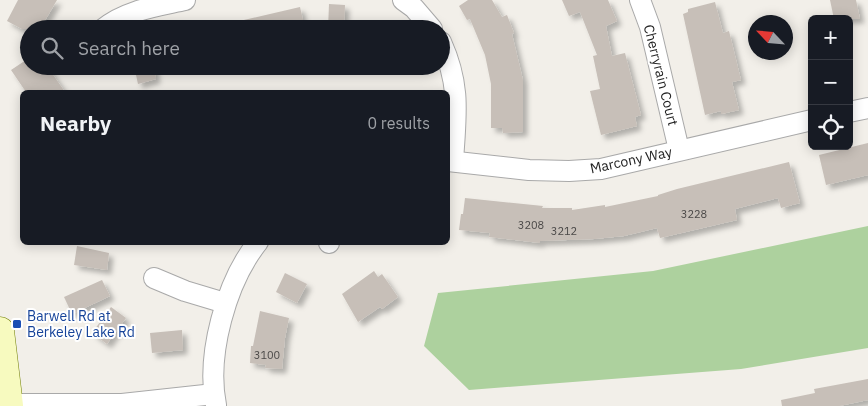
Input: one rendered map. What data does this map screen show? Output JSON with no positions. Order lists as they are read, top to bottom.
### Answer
{
  "streets": {
    "street": ["Cherryrain Court", "Marcony Way"]
  },
  "crossings": [
    ["Cherryrain Court", "Marcony Way"]
  ],
  "places": {
    "transit": ["Barwell Rd at Berkeley Lake Rd"]
  },
  "house_numbers": [
    "3228",
    "3208",
    "3212",
    "3100"
  ],
  "north": "top left",
  "page": {
    "map_buttons": ["+", "−"],
    "search": "Search here",
    "heading": ["Nearby", "0 results"]
  }
}
